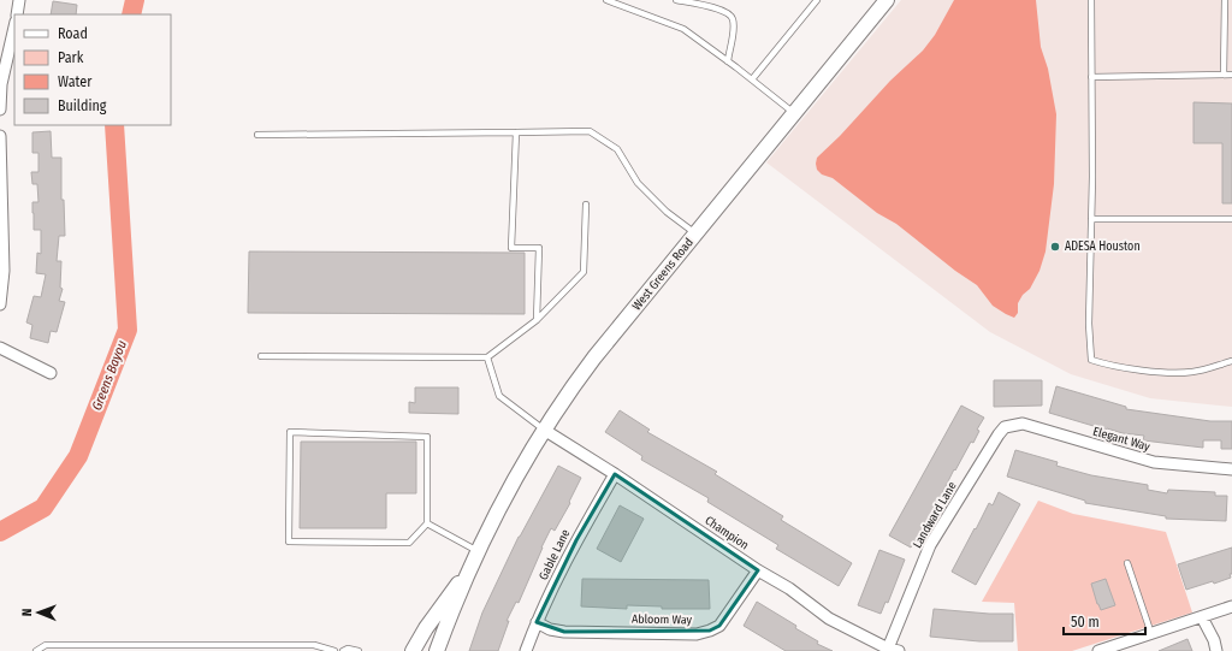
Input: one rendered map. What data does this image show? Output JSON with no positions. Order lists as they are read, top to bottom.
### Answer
{
  "streets": {
    "main road": ["West Greens Road"],
    "street": [
      "Elegant Way",
      "Landward Lane",
      "Champion",
      "Gable Lane",
      "Abloom Way"
    ]
  },
  "crossings": [
    ["West Greens Road", "Champion"],
    ["Elegant Way", "Landward Lane"],
    ["Landward Lane", "Champion"],
    ["Champion", "Gable Lane"],
    ["Champion", "Abloom Way"],
    ["Gable Lane", "Abloom Way"]
  ],
  "water": ["Greens Bayou"],
  "places": ["ADESA Houston"],
  "legend": [
    "Road",
    "Park",
    "Water",
    "Building"
  ],
  "scale_bar": "50 m",
  "north": "left"
}
